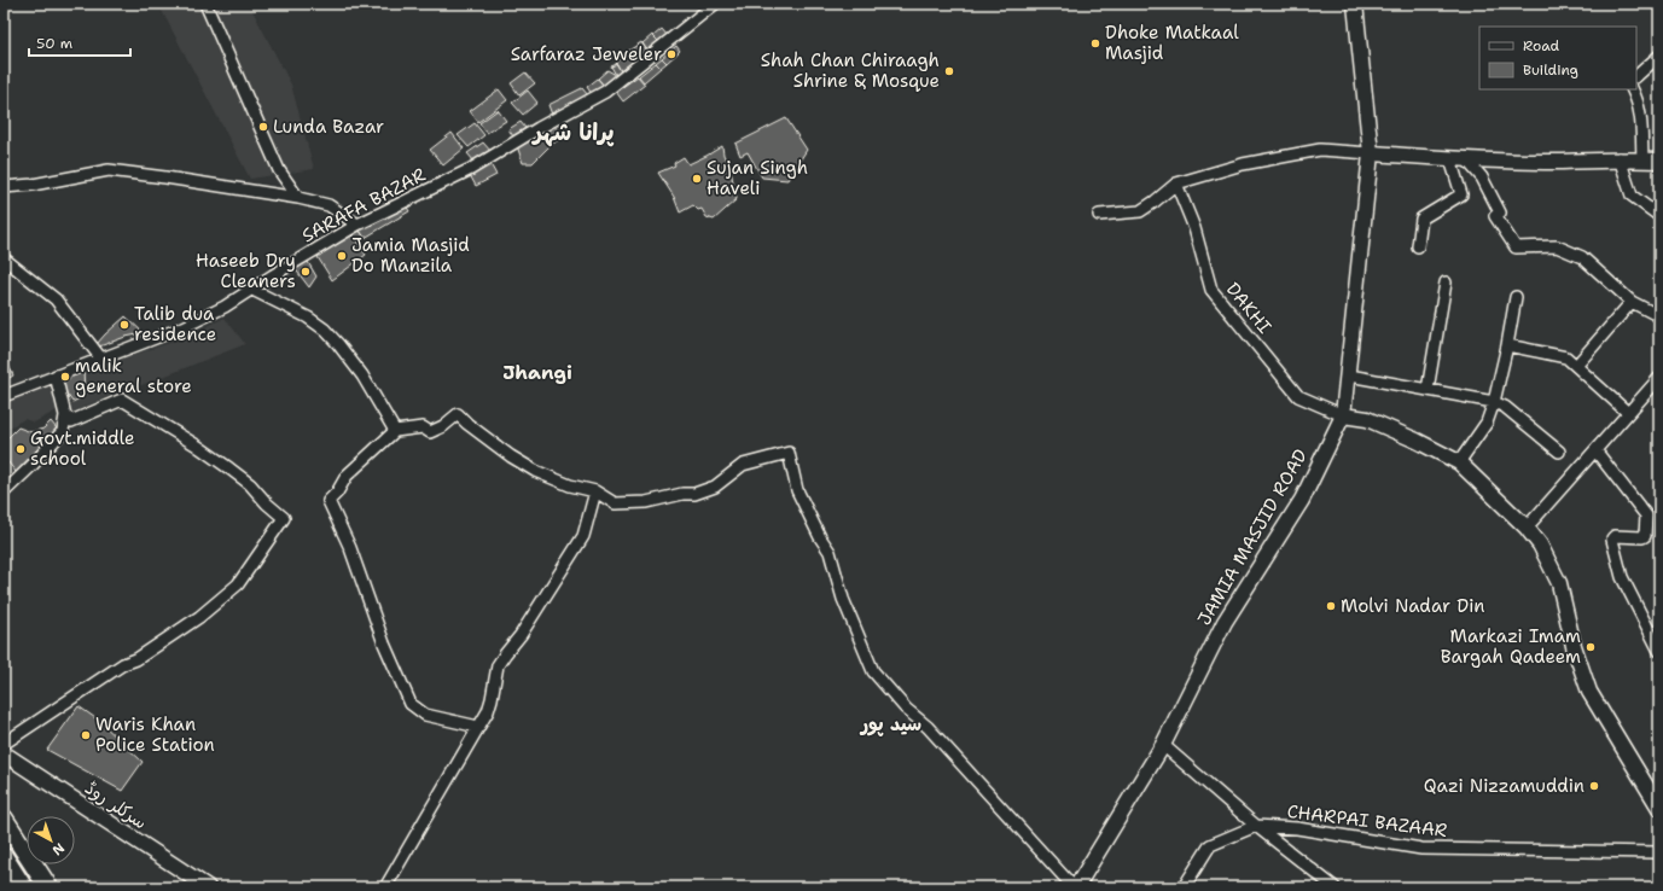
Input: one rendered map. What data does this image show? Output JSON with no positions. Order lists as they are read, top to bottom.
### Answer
{
  "streets": {
    "street": [
      "SARAFA BAZAR",
      "DAKHI",
      "JAMIA MASJID ROAD",
      "سرکلر روڈ",
      "CHARPAI BAZAAR"
    ]
  },
  "crossings": [
    ["DAKHI", "JAMIA MASJID ROAD"]
  ],
  "districts": ["پرانا شہر", "Jhangi", "سید پور"],
  "places": [
    "Dhoke Matkaal Masjid",
    "Sarfaraz Jeweler",
    "Shah Chan Chiraagh Shrine & Mosque",
    "Lunda Bazar",
    "Sujan Singh Haveli",
    "Jamia Masjid Do Manzila",
    "Haseeb Dry Cleaners",
    "Talib dua residence",
    "malik general store",
    "Govt.middle school",
    "Molvi Nadar Din",
    "Markazi Imam Bargah Qadeem",
    "Waris Khan Police Station",
    "Qazi Nizzamuddin"
  ],
  "legend": ["Road", "Building"],
  "scale_bar": "50 m",
  "north": "bottom right"
}
